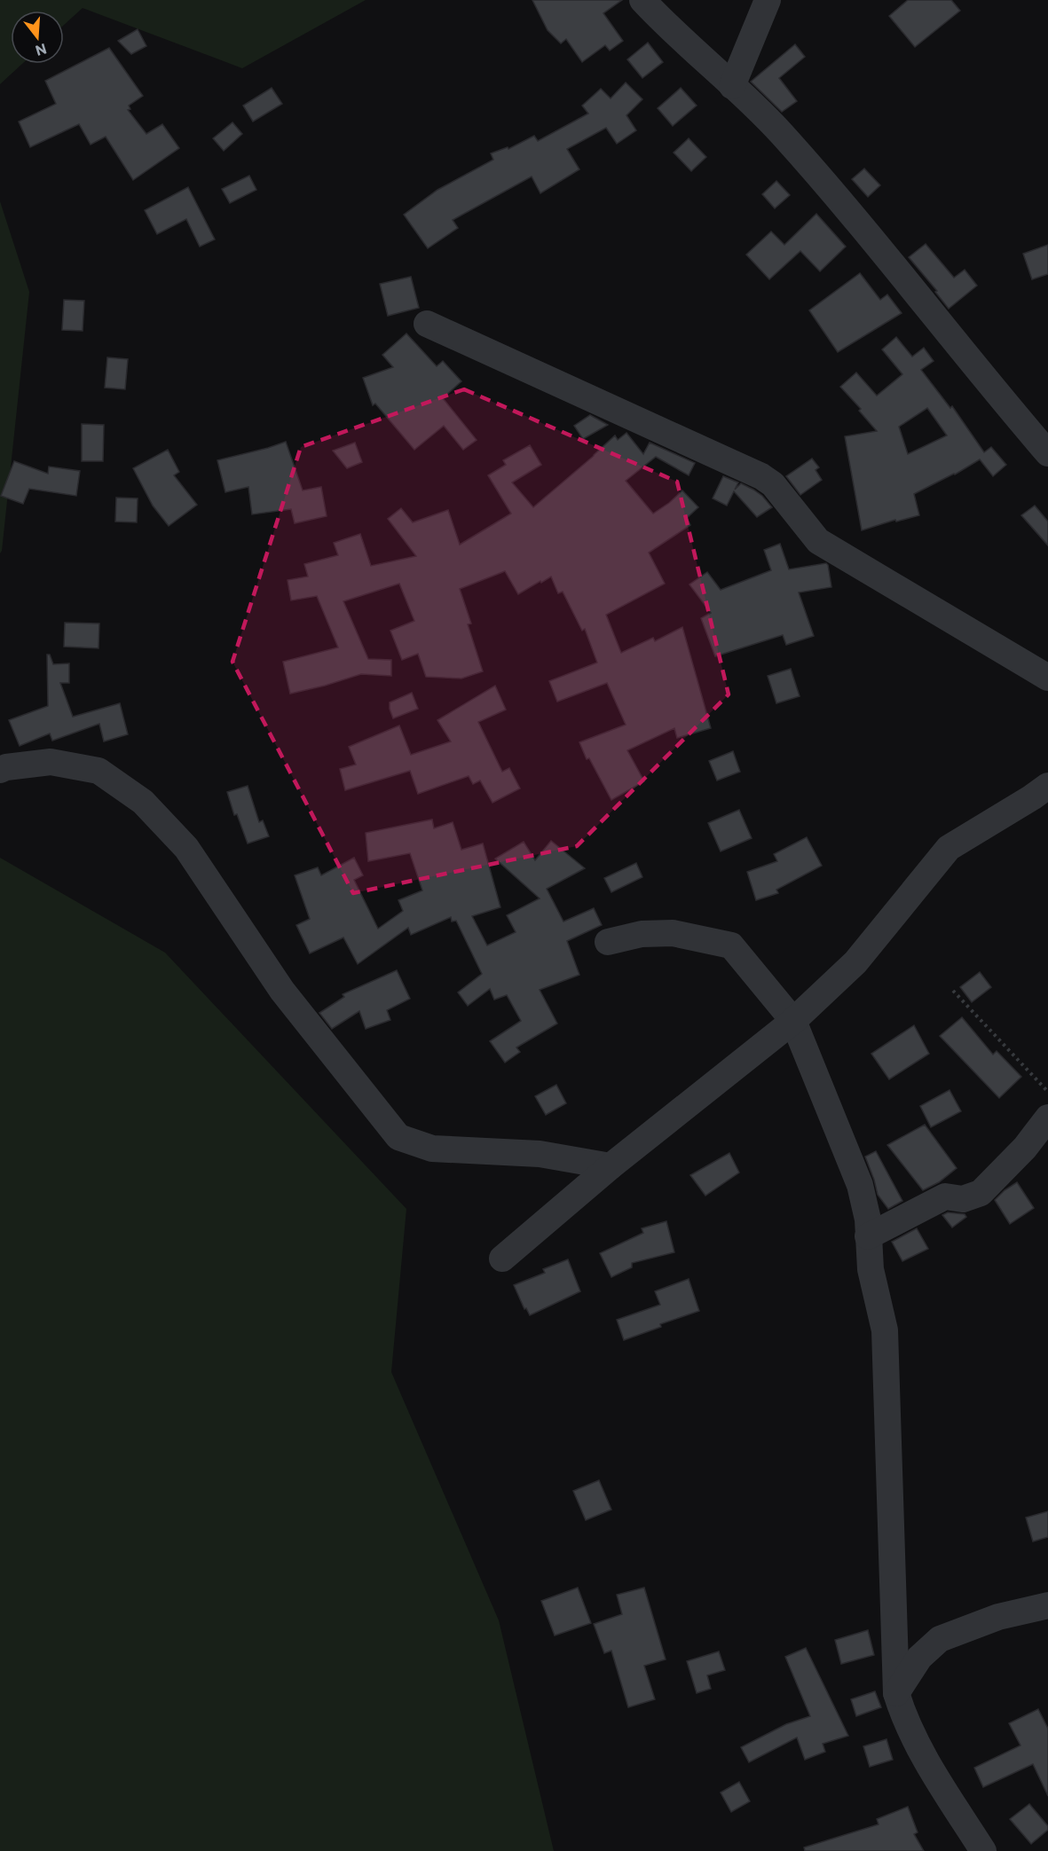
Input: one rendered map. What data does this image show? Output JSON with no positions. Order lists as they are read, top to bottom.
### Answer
{
  "north": "bottom"
}
